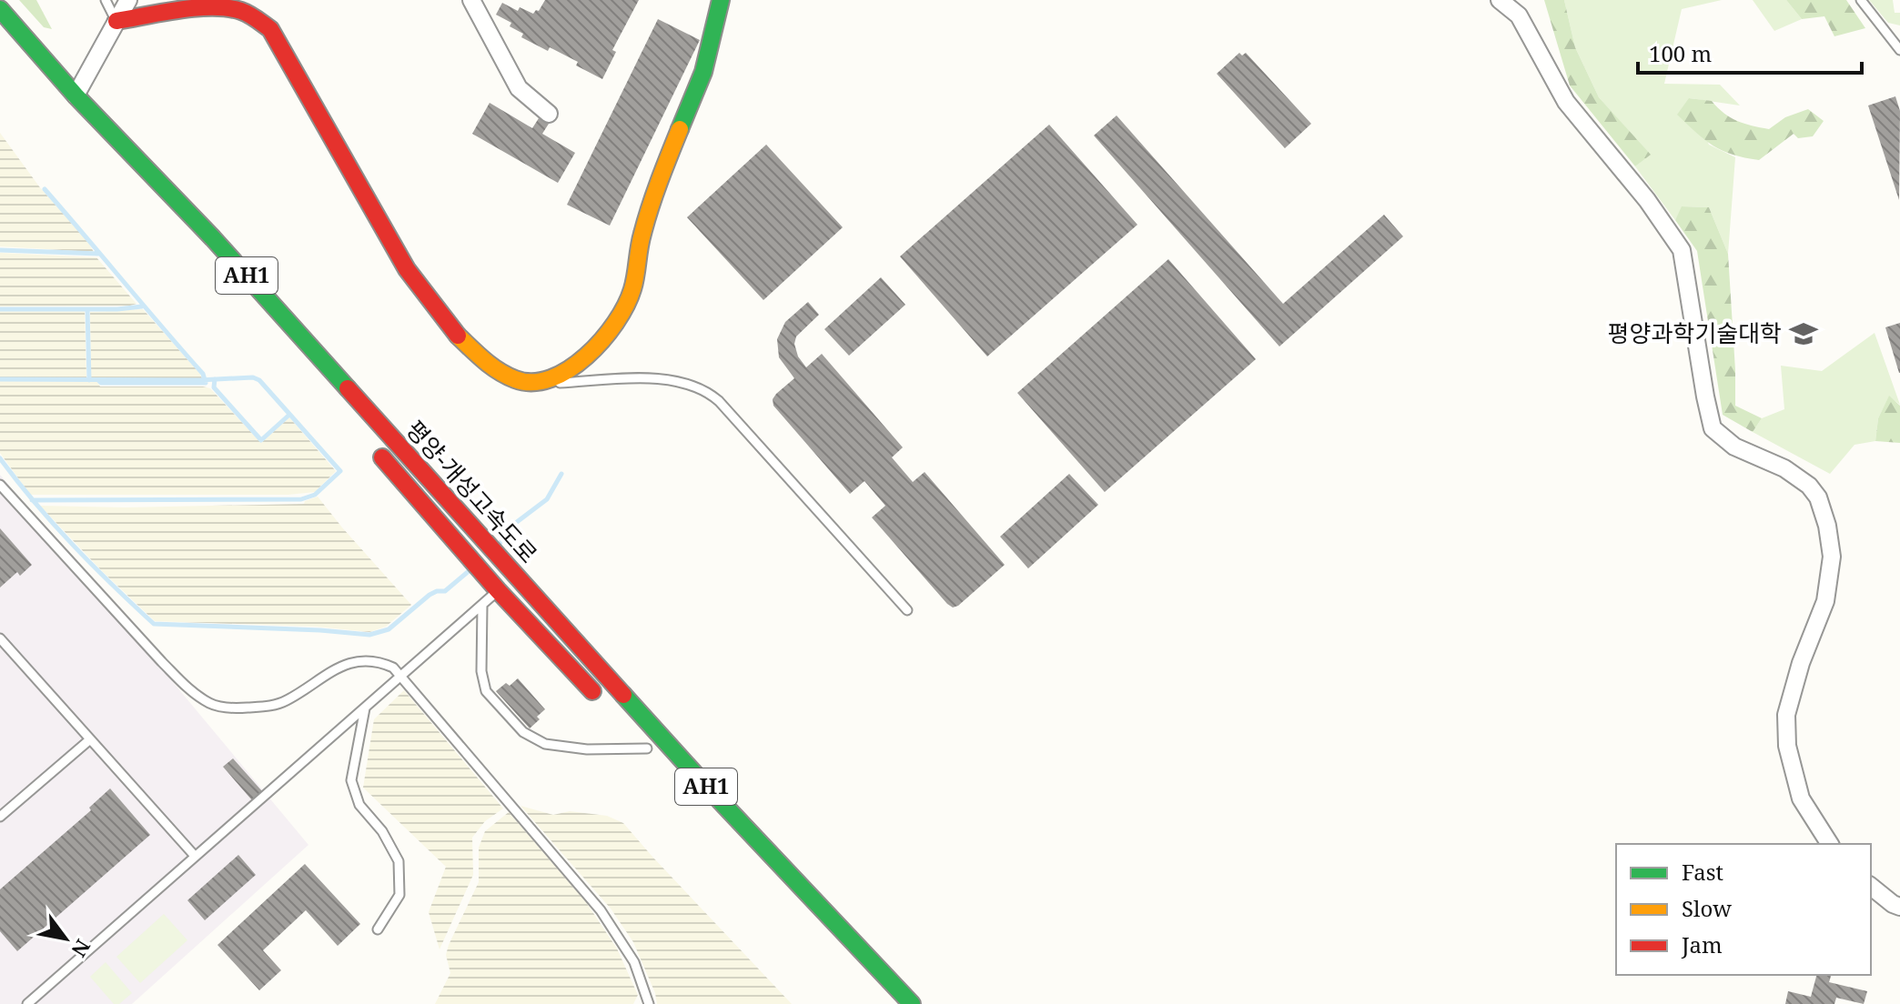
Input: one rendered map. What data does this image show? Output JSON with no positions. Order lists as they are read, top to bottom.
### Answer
{
  "streets": {
    "main road": ["AH1", "평양-개성고속도로"]
  },
  "places": {
    "school or university": ["평양과학기술대학"]
  },
  "legend": ["Fast", "Slow", "Jam"],
  "scale_bar": "100 m",
  "north": "bottom right"
}
